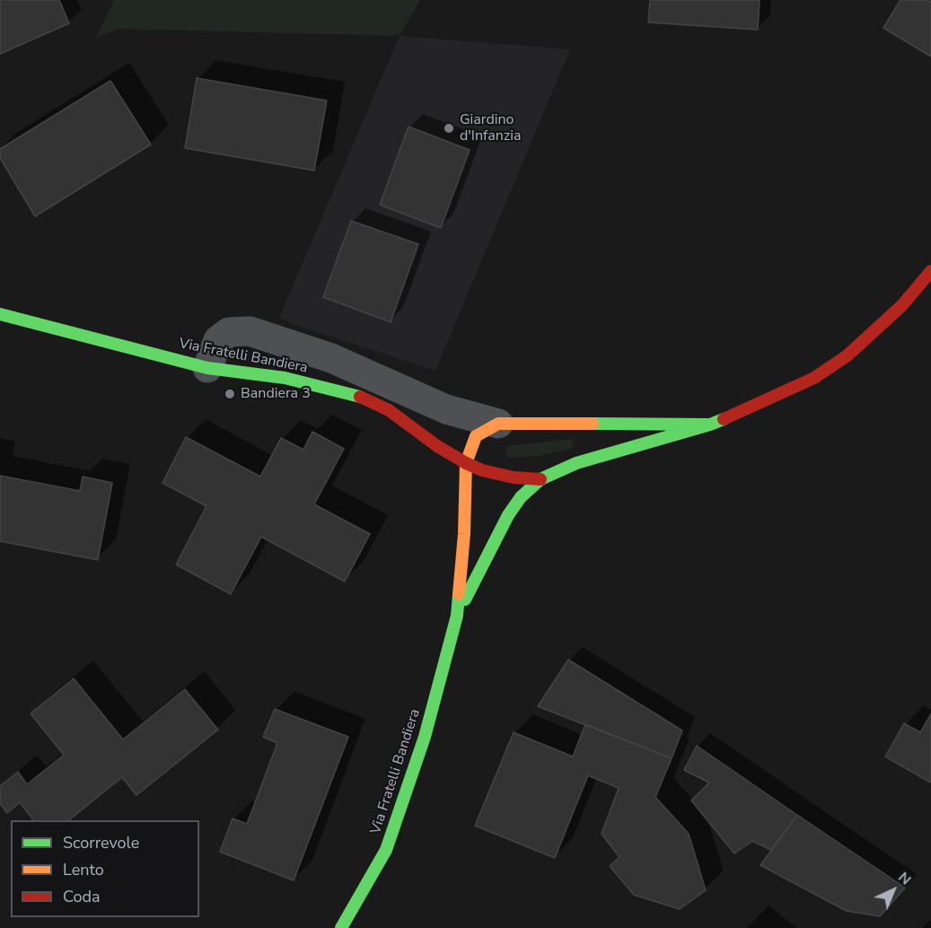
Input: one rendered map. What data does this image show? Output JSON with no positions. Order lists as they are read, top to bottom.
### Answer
{
  "streets": {
    "street": ["Via Fratelli Bandiera"]
  },
  "places": ["Giardino d'Infanzia", "Bandiera 3"],
  "legend": ["Scorrevole", "Lento", "Coda"],
  "north": "top right"
}
